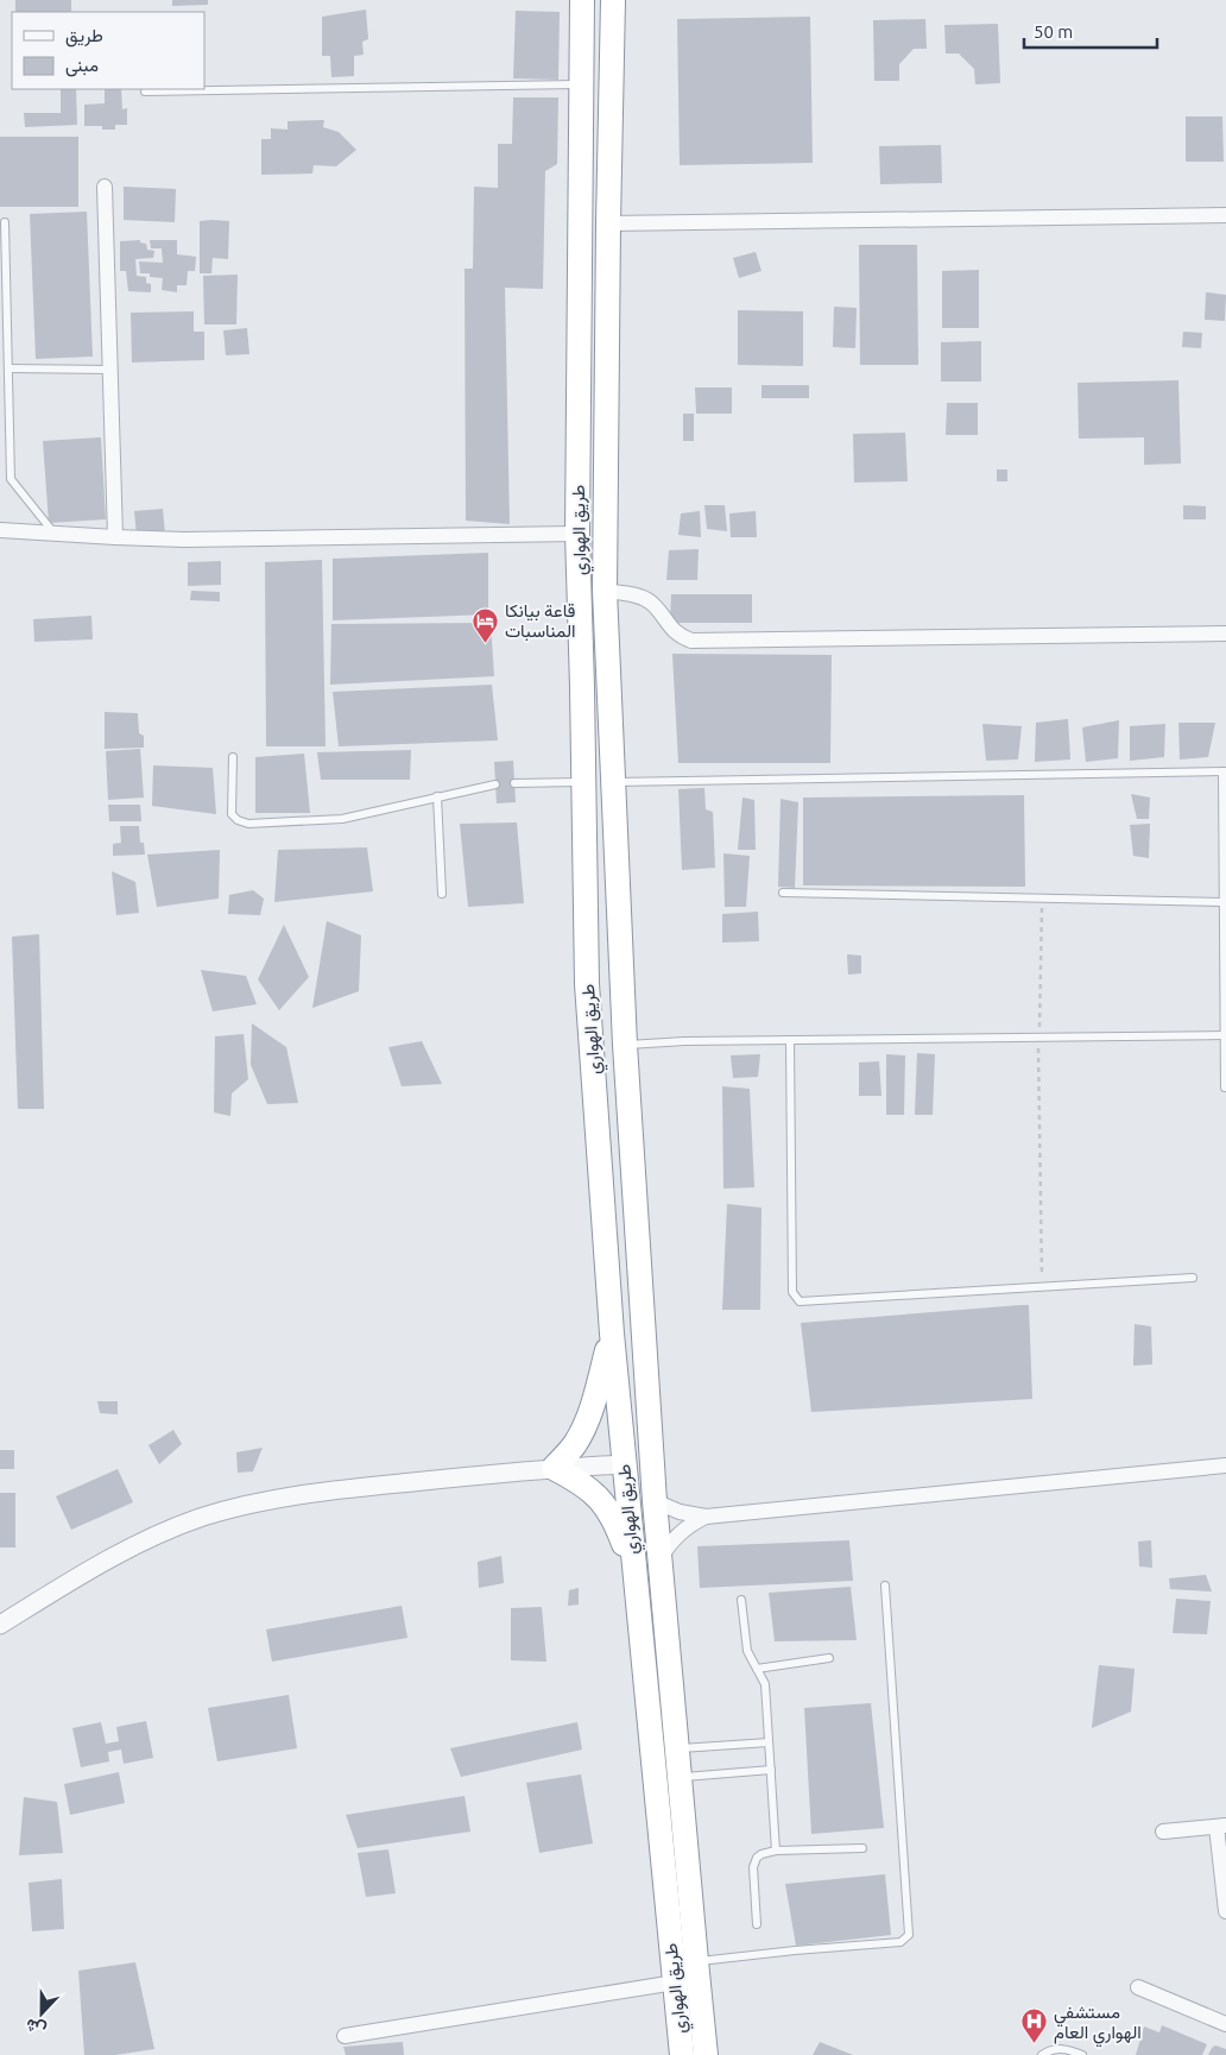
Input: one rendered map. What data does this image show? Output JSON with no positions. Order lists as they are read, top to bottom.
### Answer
{
  "streets": {
    "highway": ["طريق الهواري"]
  },
  "places": {
    "hotel": ["قاعة بيانكا المناسبات"],
    "hospital": ["مستشفي الهواري العام"]
  },
  "legend": ["طريق", "مبنى"],
  "scale_bar": "50 m",
  "north": "bottom"
}
